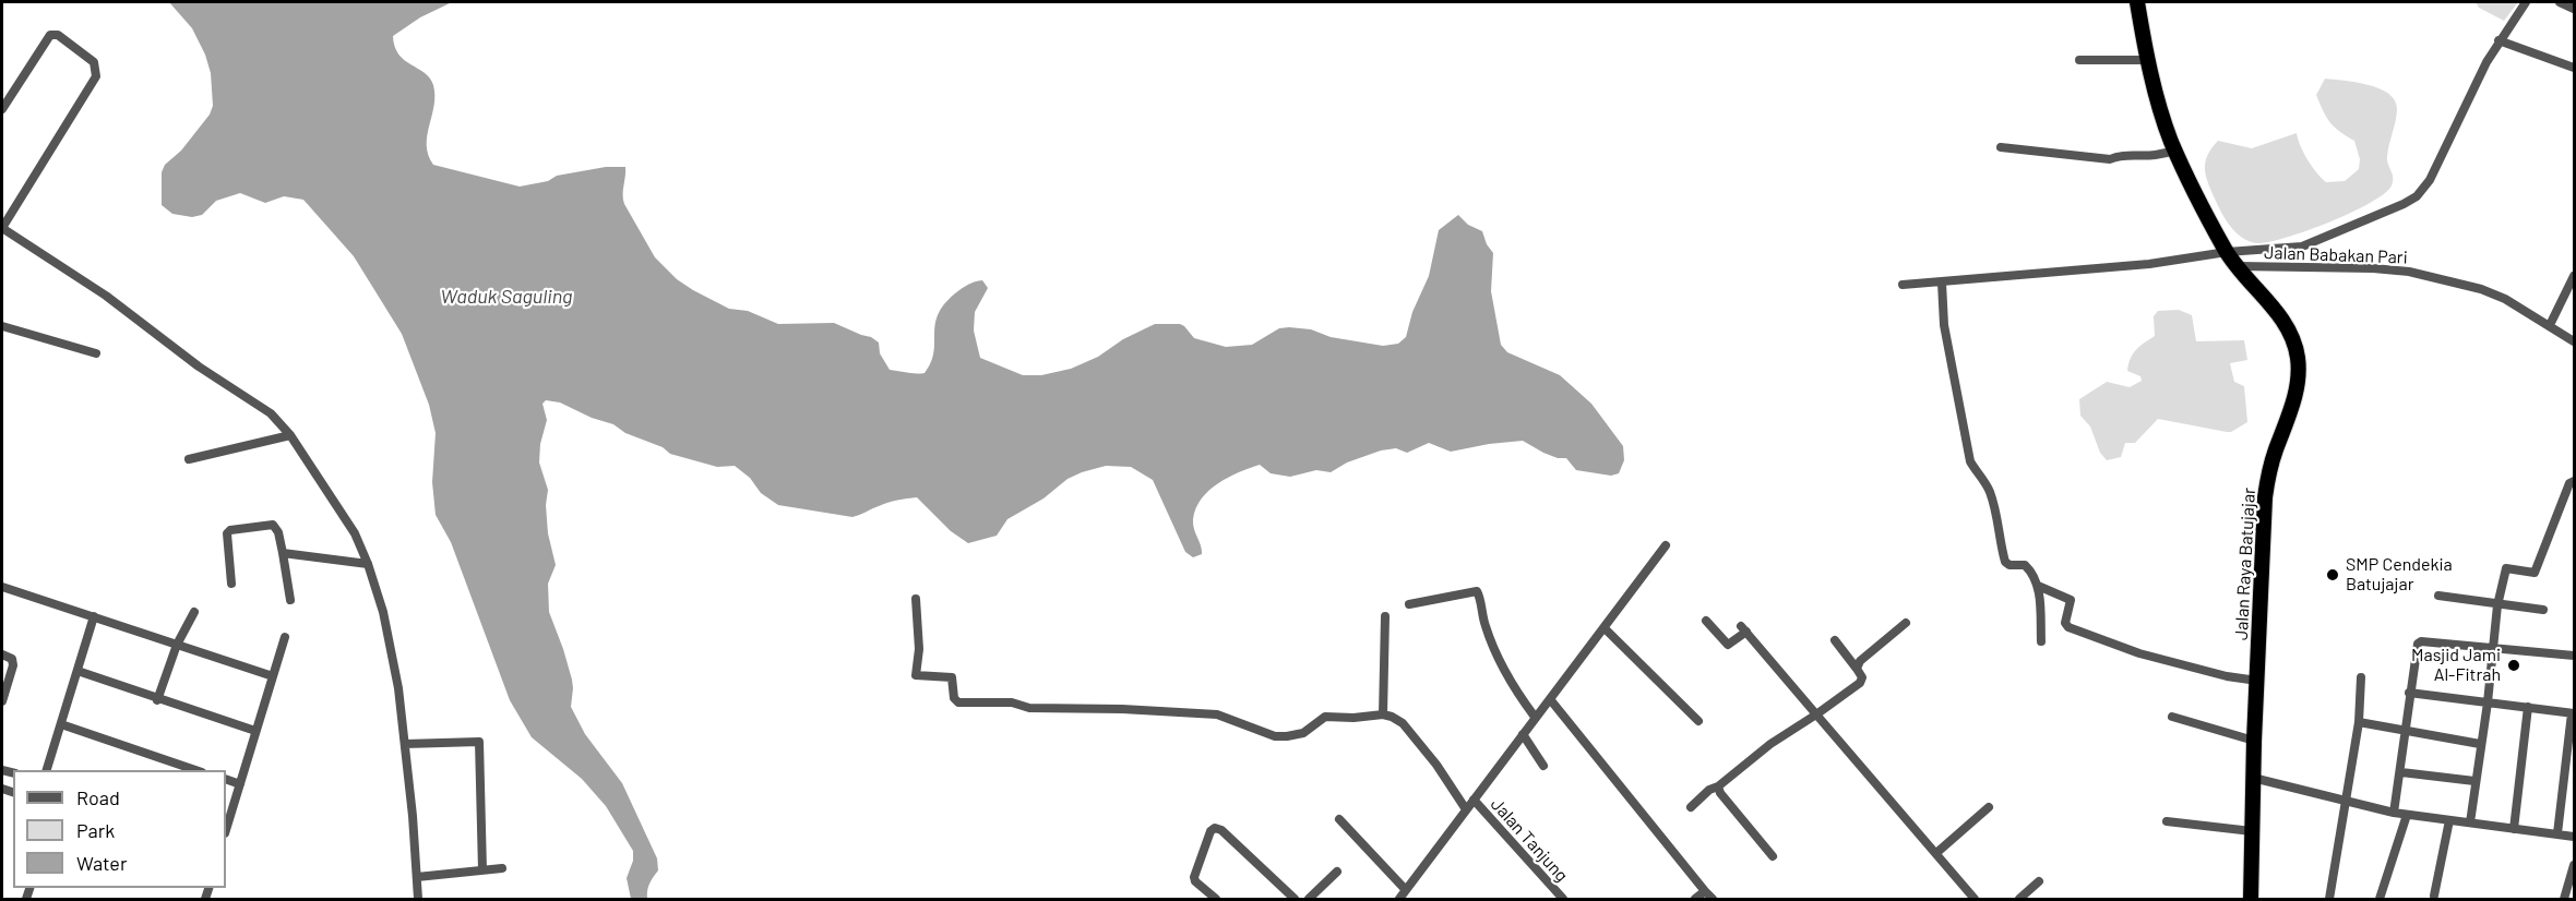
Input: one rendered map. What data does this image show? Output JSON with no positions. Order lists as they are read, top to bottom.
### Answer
{
  "streets": {
    "highway": ["Jalan Raya Batujajar"],
    "street": ["Jalan Babakan Pari", "Jalan Tanjung"]
  },
  "crossings": [
    ["Jalan Babakan Pari", "Jalan Raya Batujajar"]
  ],
  "water": ["Waduk Saguling"],
  "places": ["SMP Cendekia Batujajar", "Masjid Jami Al-Fitrah"],
  "legend": ["Road", "Park", "Water"]
}
